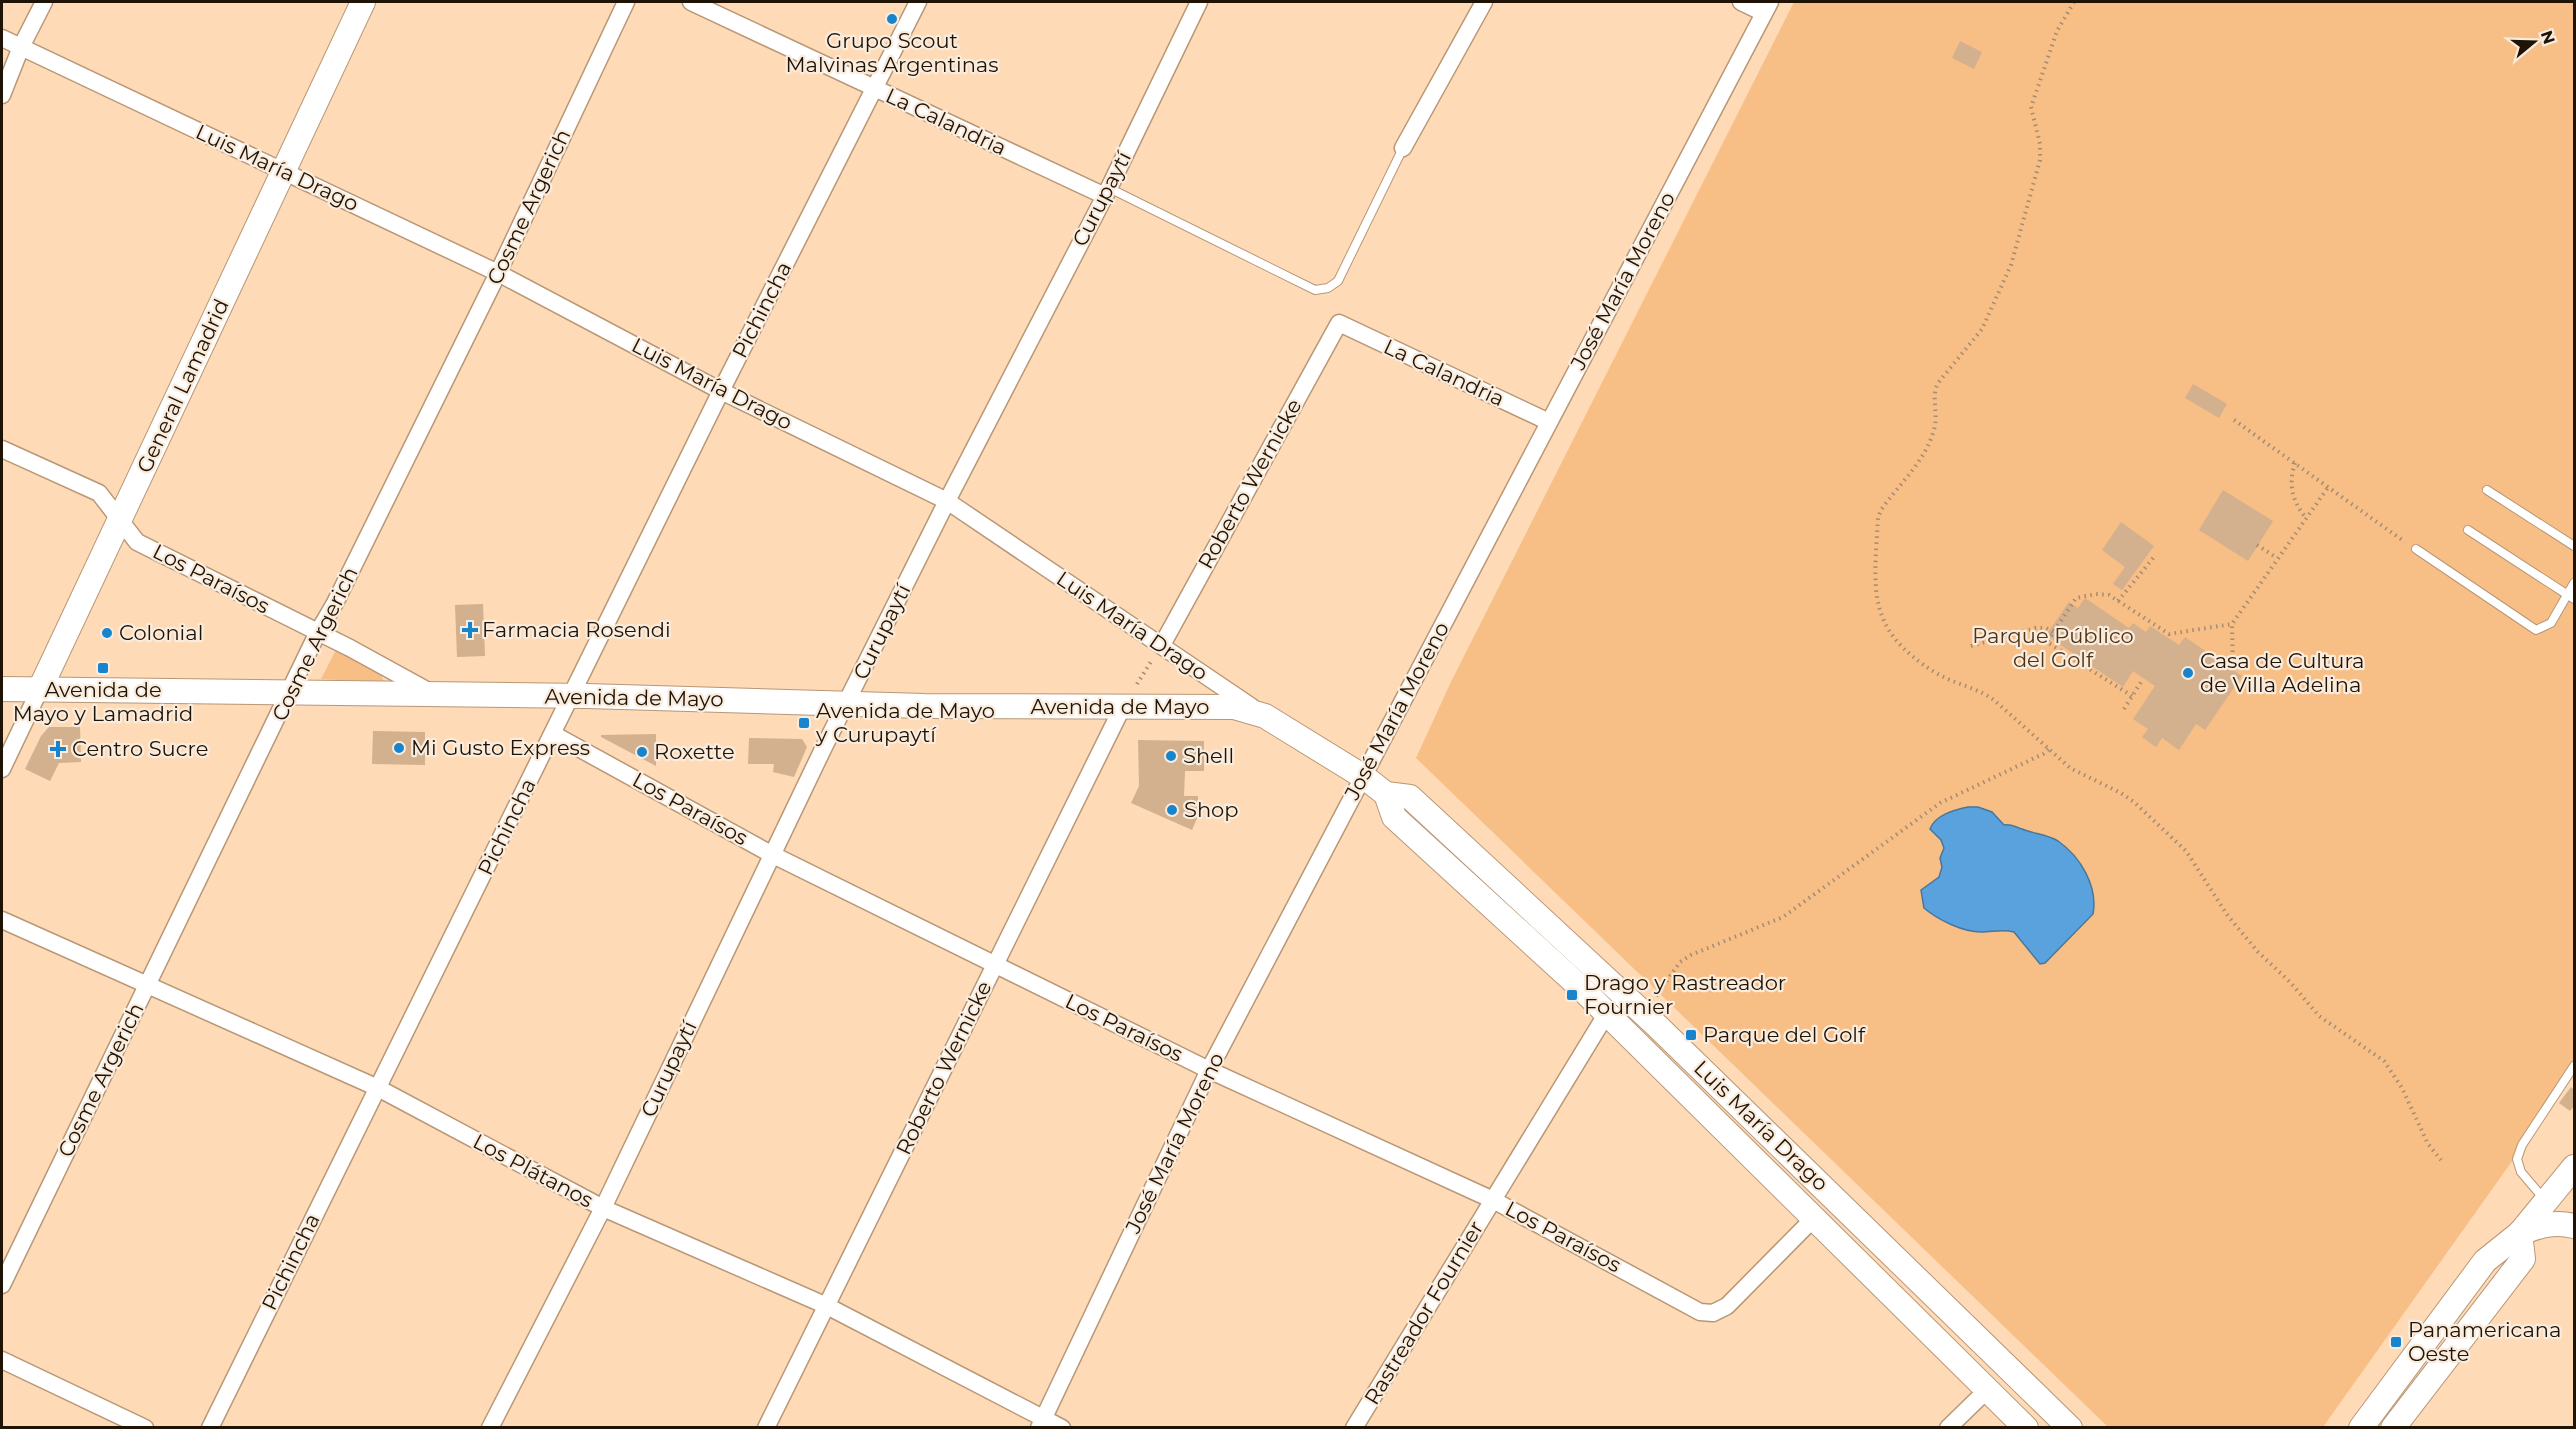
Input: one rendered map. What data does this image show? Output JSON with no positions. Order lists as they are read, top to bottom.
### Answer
{
  "streets": {
    "main road": ["Luis María Drago", "General Lamadrid", "Avenida de Mayo"],
    "street": [
      "La Calandria",
      "Curupaytí",
      "Cosme Argerich",
      "José María Moreno",
      "Pichincha",
      "Roberto Wernicke",
      "Los Paraísos",
      "Los Plátanos",
      "Rastreador Fournier"
    ]
  },
  "crossings": [
    ["La Calandria", "Curupaytí"],
    ["La Calandria", "José María Moreno"],
    ["La Calandria", "Pichincha"],
    ["La Calandria", "Roberto Wernicke"],
    ["Luis María Drago", "Curupaytí"],
    ["Luis María Drago", "Cosme Argerich"],
    ["Luis María Drago", "José María Moreno"],
    ["Luis María Drago", "Pichincha"],
    ["Luis María Drago", "General Lamadrid"],
    ["Luis María Drago", "Roberto Wernicke"],
    ["Luis María Drago", "Los Paraísos"],
    ["Luis María Drago", "Avenida de Mayo"],
    ["Luis María Drago", "Rastreador Fournier"],
    ["Curupaytí", "Los Paraísos"],
    ["Curupaytí", "Avenida de Mayo"],
    ["Curupaytí", "Los Plátanos"],
    ["Cosme Argerich", "Los Paraísos"],
    ["Cosme Argerich", "Avenida de Mayo"],
    ["Cosme Argerich", "Los Plátanos"],
    ["José María Moreno", "Los Paraísos"],
    ["José María Moreno", "Los Plátanos"],
    ["Pichincha", "Los Paraísos"],
    ["Pichincha", "Avenida de Mayo"],
    ["Pichincha", "Los Plátanos"],
    ["General Lamadrid", "Los Paraísos"],
    ["General Lamadrid", "Avenida de Mayo"],
    ["Roberto Wernicke", "Los Paraísos"],
    ["Roberto Wernicke", "Avenida de Mayo"],
    ["Roberto Wernicke", "Los Plátanos"],
    ["Los Paraísos", "Avenida de Mayo"],
    ["Los Paraísos", "Rastreador Fournier"]
  ],
  "parks": ["Parque Público del Golf"],
  "places": {
    "other": [
      "Grupo Scout Malvinas Argentinas",
      "Colonial",
      "Casa de Cultura de Villa Adelina",
      "Mi Gusto Express",
      "Roxette",
      "Shell",
      "Shop"
    ],
    "health": ["Farmacia Rosendi", "Centro Sucre"],
    "transit": [
      "Avenida de Mayo y Lamadrid",
      "Avenida de Mayo y Curupaytí",
      "Drago y Rastreador Fournier",
      "Parque del Golf",
      "Panamericana Oeste"
    ]
  },
  "north": "right"
}
